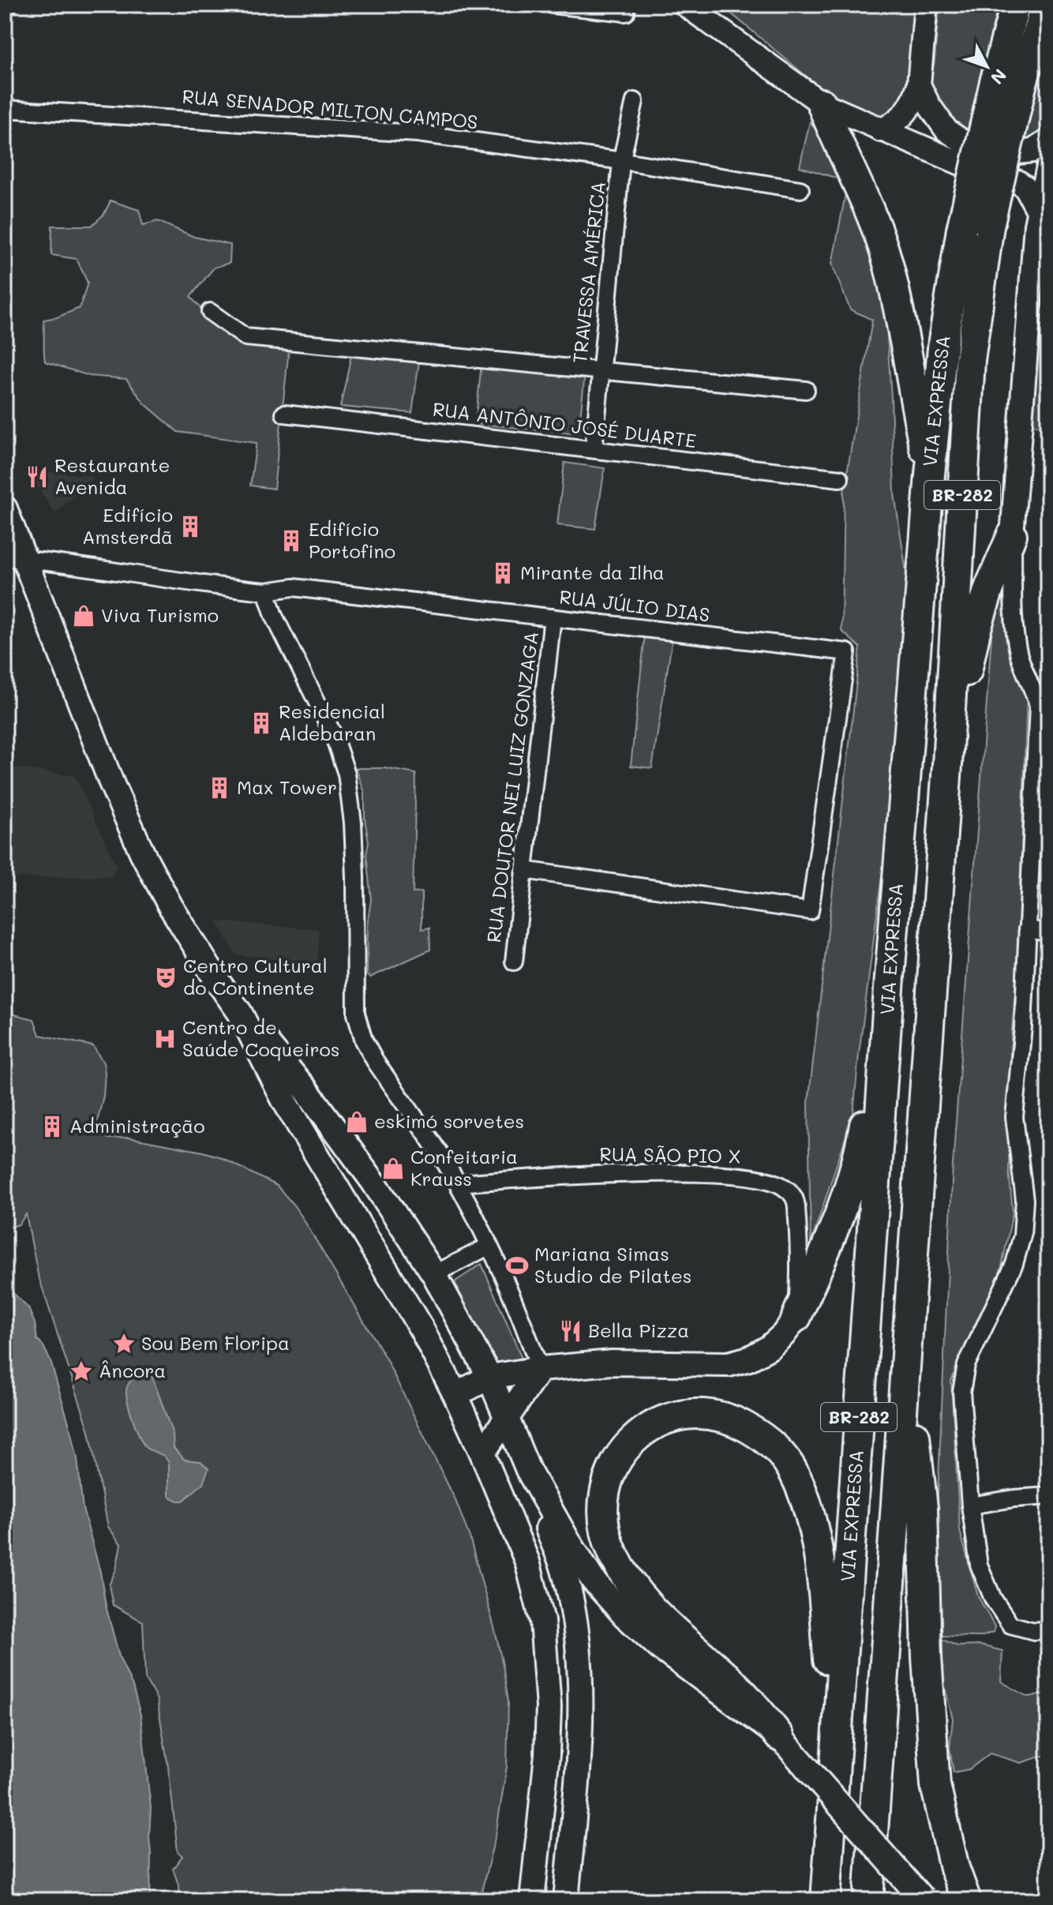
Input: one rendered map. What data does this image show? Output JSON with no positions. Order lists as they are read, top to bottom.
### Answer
{
  "streets": {
    "highway": ["VIA EXPRESSA", "BR-282"],
    "street": [
      "RUA SENADOR MILTON CAMPOS",
      "TRAVESSA AMÉRICA",
      "RUA ANTÔNIO JOSÉ DUARTE",
      "RUA JÚLIO DIAS",
      "RUA DOUTOR NEI LUIZ GONZAGA",
      "RUA SÃO PIO X"
    ]
  },
  "crossings": [
    ["RUA SENADOR MILTON CAMPOS", "TRAVESSA AMÉRICA"],
    ["TRAVESSA AMÉRICA", "RUA ANTÔNIO JOSÉ DUARTE"],
    ["RUA JÚLIO DIAS", "RUA DOUTOR NEI LUIZ GONZAGA"]
  ],
  "places": {
    "restaurant": ["Restaurante Avenida", "Bella Pizza"],
    "building": [
      "Edifício Amsterdã",
      "Edifício Portofino",
      "Mirante da Ilha",
      "Residencial Aldebaran",
      "Max Tower",
      "Administração"
    ],
    "shop": ["Viva Turismo", "eskimó sorvetes", "Confeitaria Krauss"],
    "theatre": ["Centro Cultural do Continente"],
    "hospital": ["Centro de Saúde Coqueiros"],
    "sports": ["Mariana Simas Studio de Pilates"],
    "place": ["Sou Bem Floripa", "Âncora"]
  },
  "north": "bottom right"
}
